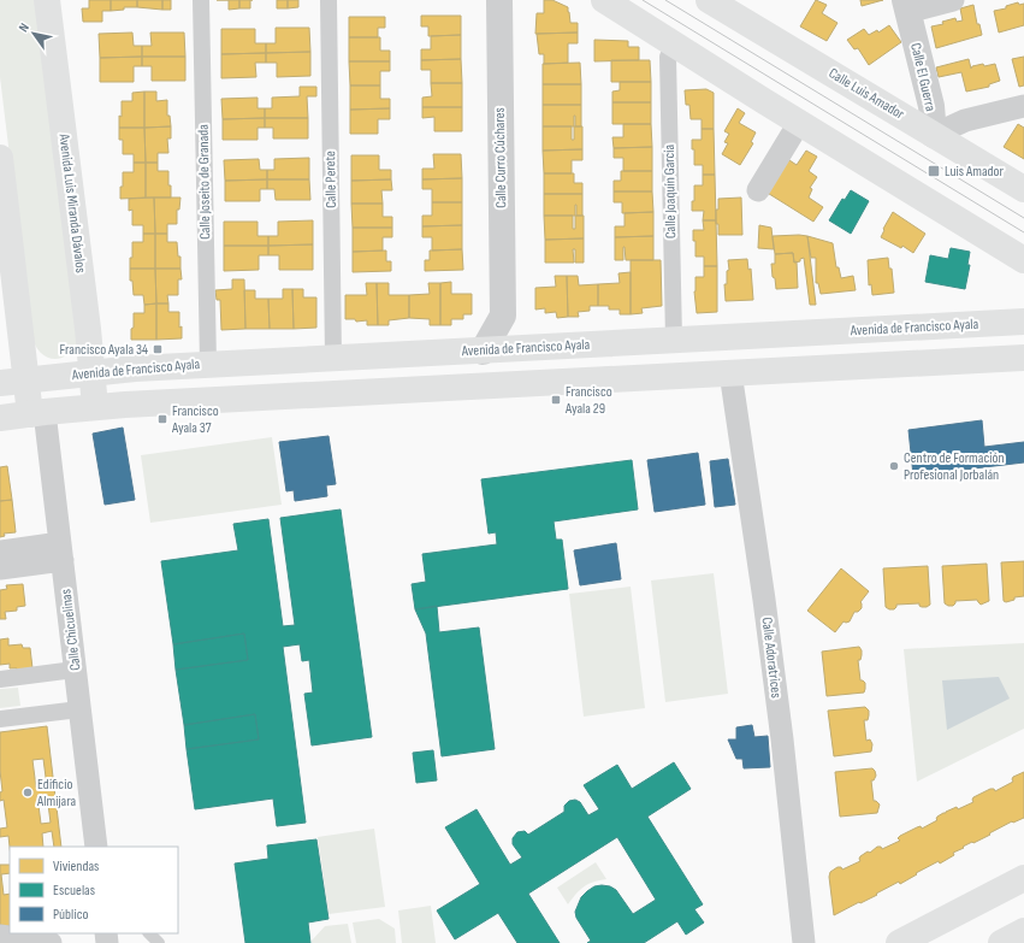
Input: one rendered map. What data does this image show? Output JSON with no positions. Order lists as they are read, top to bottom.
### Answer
{
  "streets": {
    "main road": ["Calle Luis Amador", "Avenida Luis Miranda Dávalos", "Avenida de Francisco Ayala"],
    "street": [
      "Calle El Guerra",
      "Calle Curro Cúchares",
      "Calle Perete",
      "Calle Joseíto de Granada",
      "Calle Joaquín García",
      "Calle Chicuelinas",
      "Calle Adoratrices"
    ]
  },
  "crossings": [
    ["Calle El Guerra", "Calle Luis Amador"],
    ["Calle Curro Cúchares", "Avenida de Francisco Ayala"],
    ["Calle Perete", "Avenida de Francisco Ayala"],
    ["Calle Joseíto de Granada", "Avenida de Francisco Ayala"],
    ["Calle Joaquín García", "Avenida de Francisco Ayala"],
    ["Avenida Luis Miranda Dávalos", "Avenida de Francisco Ayala"]
  ],
  "places": {
    "transit": [
      "Luis Amador",
      "Francisco Ayala 34",
      "Francisco Ayala 29",
      "Francisco Ayala 37"
    ],
    "other": ["Centro de Formación Profesional Jorbalán", "Edificio Almijara"]
  },
  "legend": ["Viviendas", "Escuelas", "Público"],
  "north": "top left"
}
